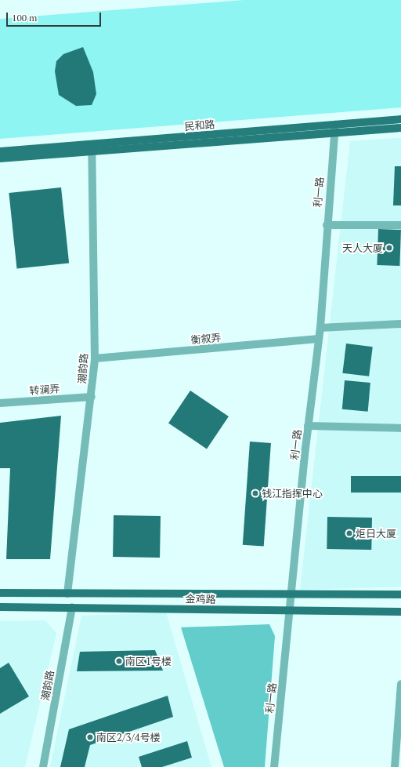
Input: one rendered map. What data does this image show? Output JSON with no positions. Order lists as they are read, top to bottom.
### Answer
{
  "streets": {
    "main road": ["民和路", "金鸡路"],
    "street": [
      "利一路",
      "衡叙弄",
      "潮韵路",
      "转澜弄"
    ]
  },
  "crossings": [
    ["民和路", "利一路"],
    ["民和路", "潮韵路"],
    ["利一路", "衡叙弄"],
    ["利一路", "金鸡路"],
    ["衡叙弄", "潮韵路"],
    ["潮韵路", "转澜弄"],
    ["潮韵路", "金鸡路"]
  ],
  "places": [
    "天人大厦",
    "钱江指挥中心",
    "炬日大厦",
    "南区1号楼",
    "南区2/3/4号楼"
  ],
  "scale_bar": "100 m"
}
